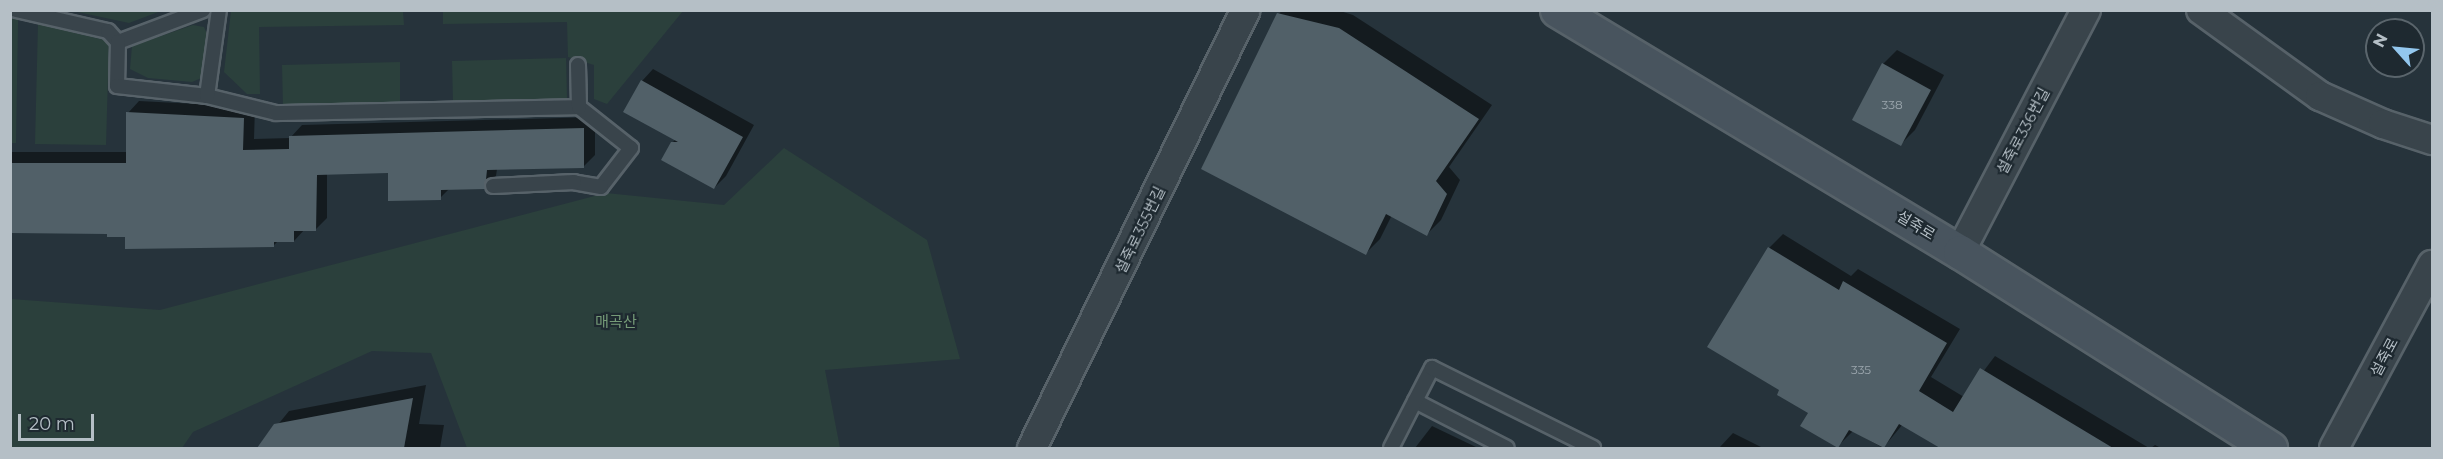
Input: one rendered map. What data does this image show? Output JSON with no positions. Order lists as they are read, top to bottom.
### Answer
{
  "streets": {
    "main road": ["설죽로"],
    "street": ["설죽로336번길", "설죽로355번길"]
  },
  "crossings": [
    ["설죽로336번길", "설죽로"]
  ],
  "parks": ["매곡산"],
  "house_numbers": ["338", "335"],
  "scale_bar": "20 m",
  "north": "top left"
}
